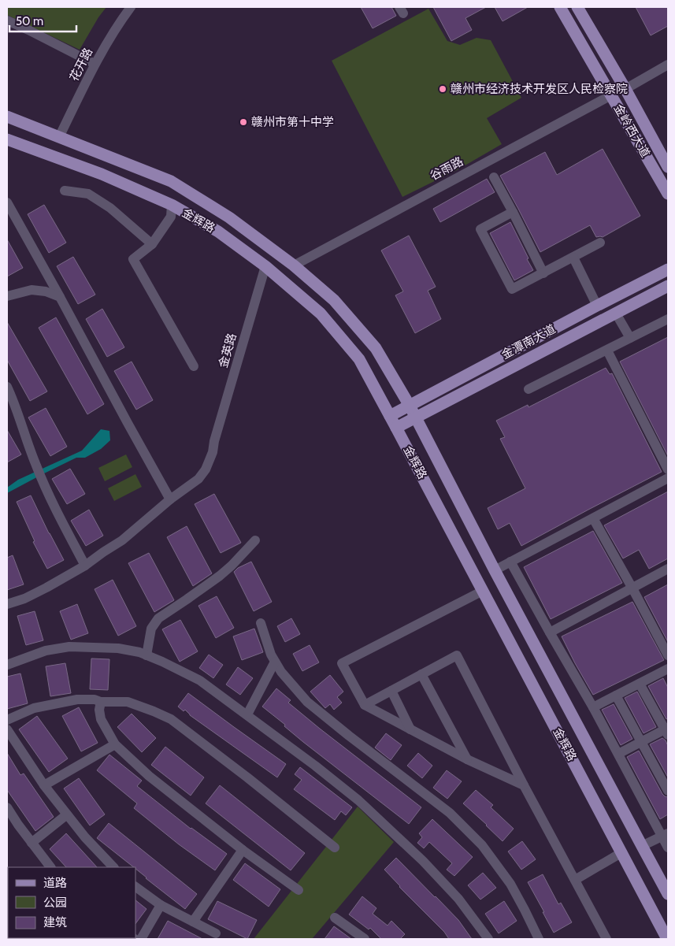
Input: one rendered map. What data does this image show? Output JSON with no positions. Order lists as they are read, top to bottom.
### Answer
{
  "streets": {
    "main road": ["金岭西大道", "金辉路", "金潭南大道"],
    "street": ["花开路", "谷雨路", "金英路"]
  },
  "crossings": [
    ["花开路", "金辉路"],
    ["金岭西大道", "谷雨路"],
    ["谷雨路", "金辉路"],
    ["金辉路", "金潭南大道"],
    ["金辉路", "金英路"]
  ],
  "places": ["赣州市经济技术开发区人民检察院", "赣州市第十中学"],
  "legend": ["道路", "公园", "建筑"],
  "scale_bar": "50 m"
}
